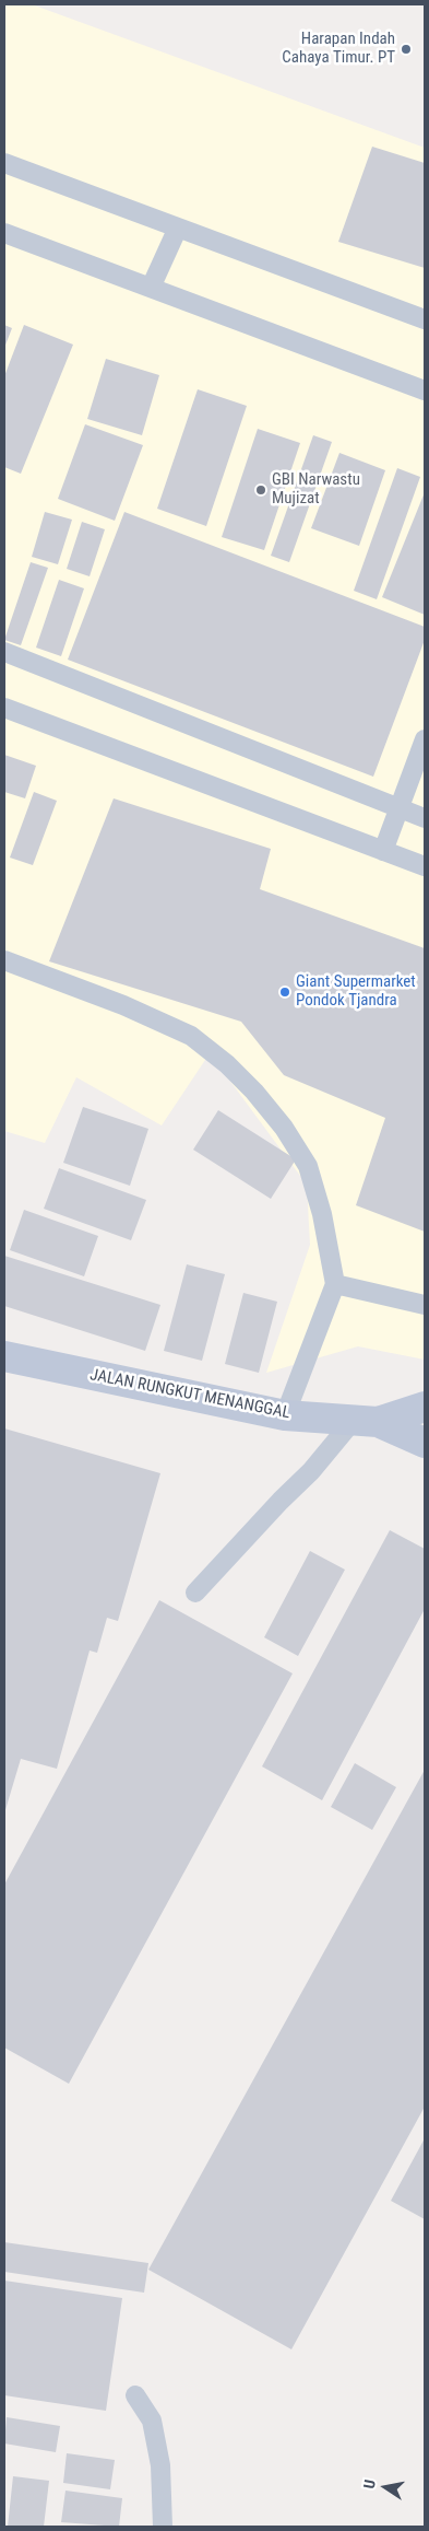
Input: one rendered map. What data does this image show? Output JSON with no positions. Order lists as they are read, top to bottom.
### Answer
{
  "streets": {
    "main road": ["JALAN RUNGKUT MENANGGAL"]
  },
  "places": ["Harapan Indah Cahaya Timur. PT", "GBI Narwastu Mujizat", "Giant Supermarket Pondok Tjandra"],
  "north": "left"
}
